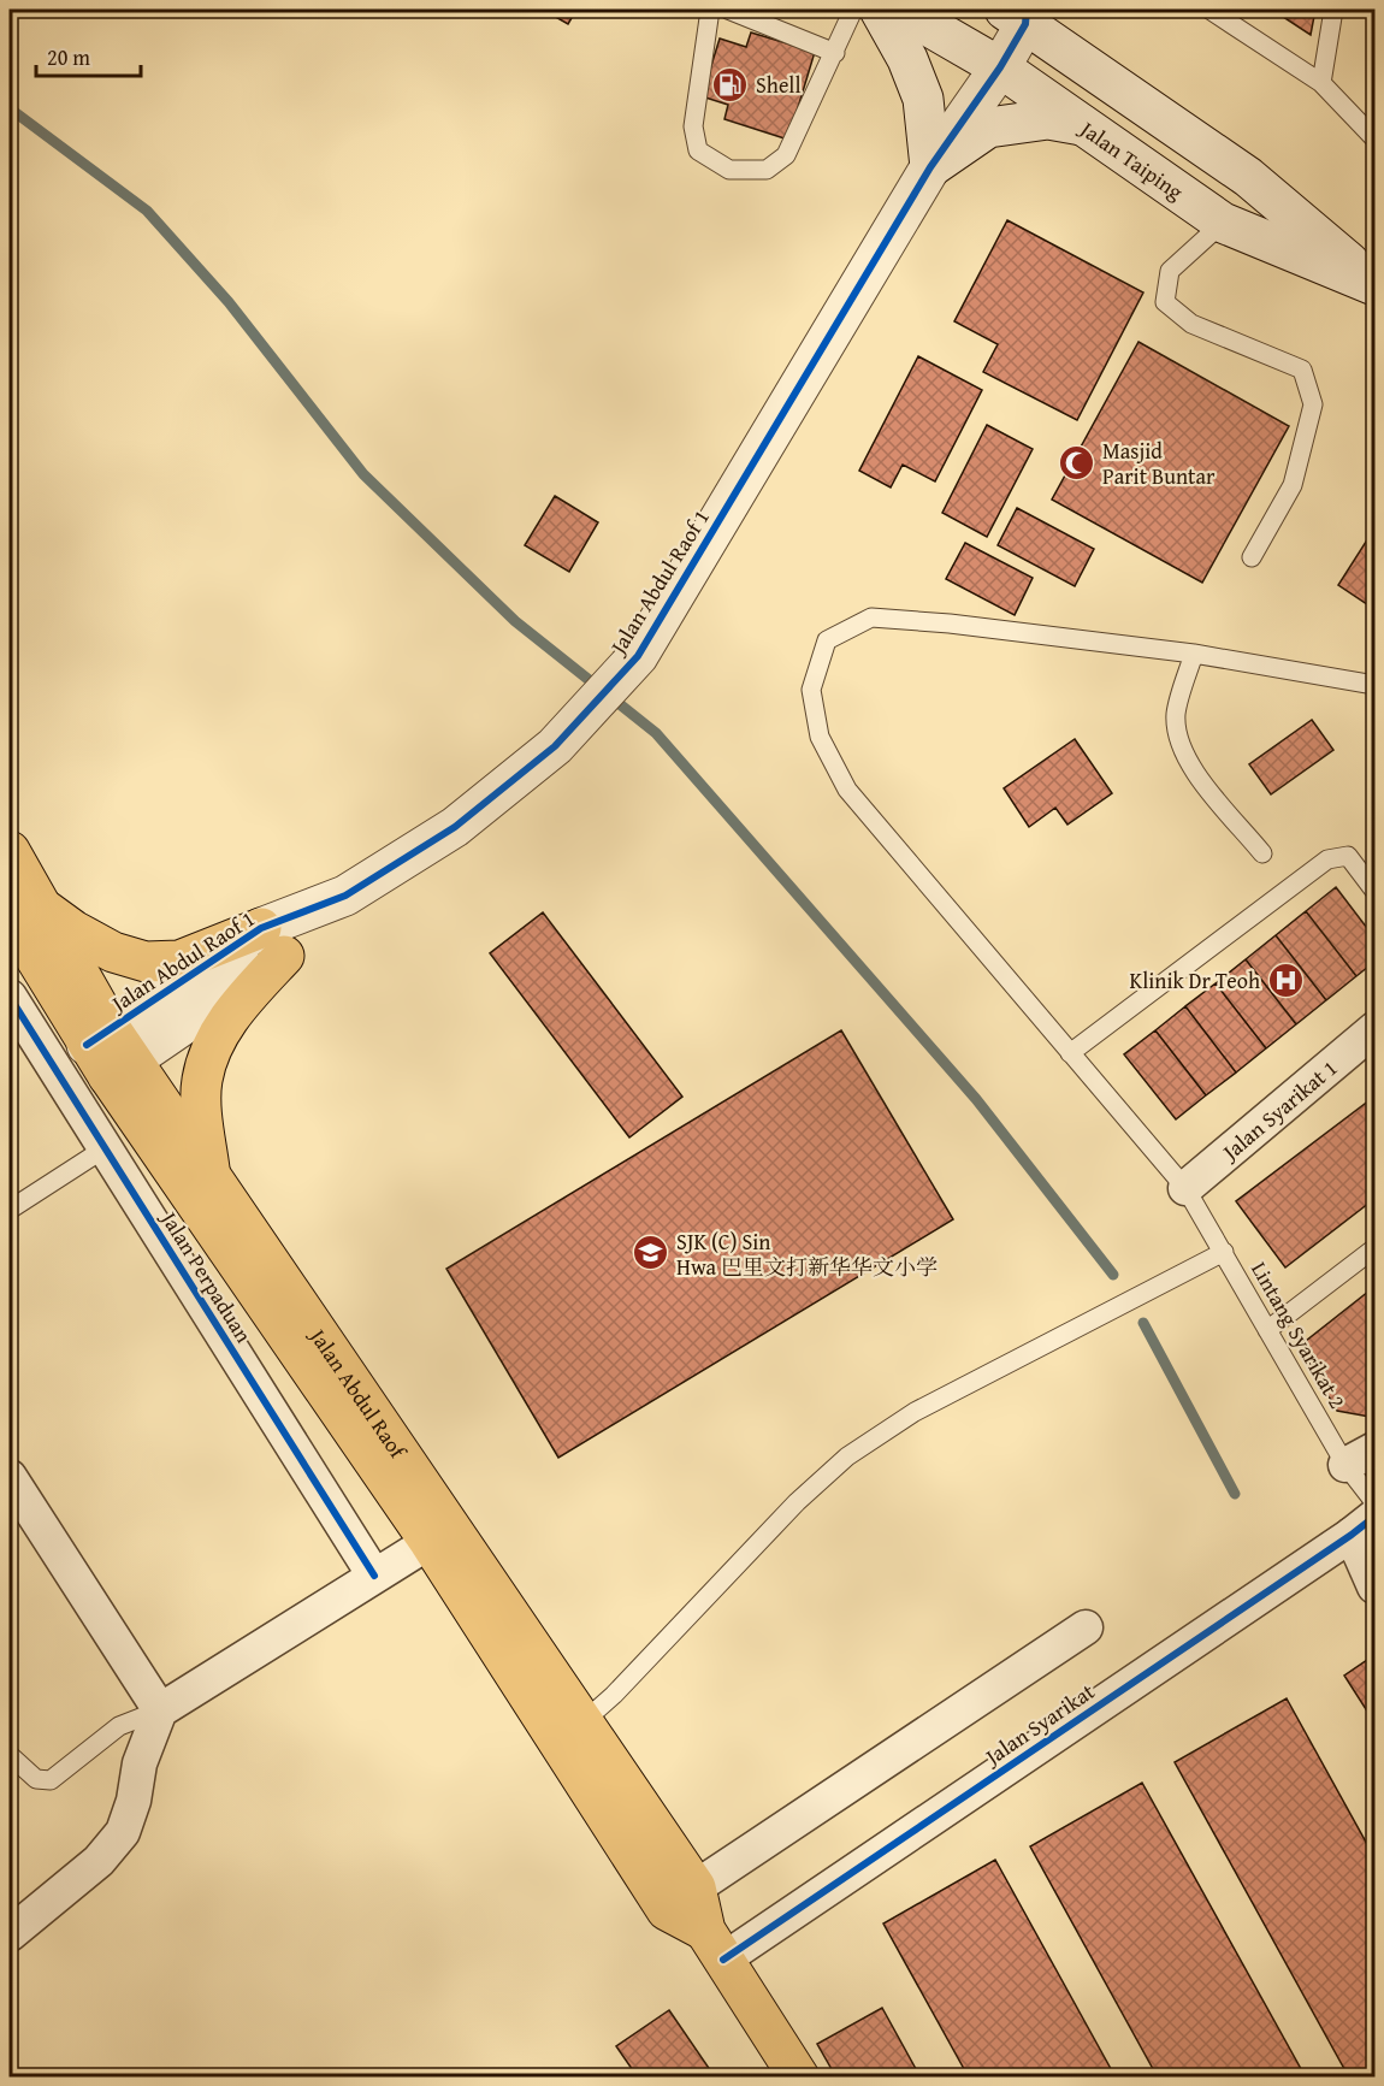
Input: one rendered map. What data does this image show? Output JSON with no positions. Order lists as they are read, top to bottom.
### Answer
{
  "streets": {
    "main road": ["Jalan Abdul Raof"],
    "street": [
      "Jalan Taiping",
      "Jalan Abdul Raof 1",
      "Jalan Syarikat 1",
      "Jalan Perpaduan",
      "Jalan Syarikat"
    ],
    "lane": ["Lintang Syarikat 2"]
  },
  "crossings": [
    ["Jalan Taiping", "Jalan Abdul Raof 1"],
    ["Jalan Abdul Raof 1", "Jalan Abdul Raof"],
    ["Jalan Syarikat 1", "Lintang Syarikat 2"],
    ["Jalan Abdul Raof", "Jalan Syarikat"]
  ],
  "places": {
    "fuel station": ["Shell"],
    "mosque": ["Masjid Parit Buntar"],
    "hospital": ["Klinik Dr Teoh"],
    "school or university": ["SJK (C) Sin Hwa 巴里文打新华华文小学"]
  },
  "scale_bar": "20 m"
}
